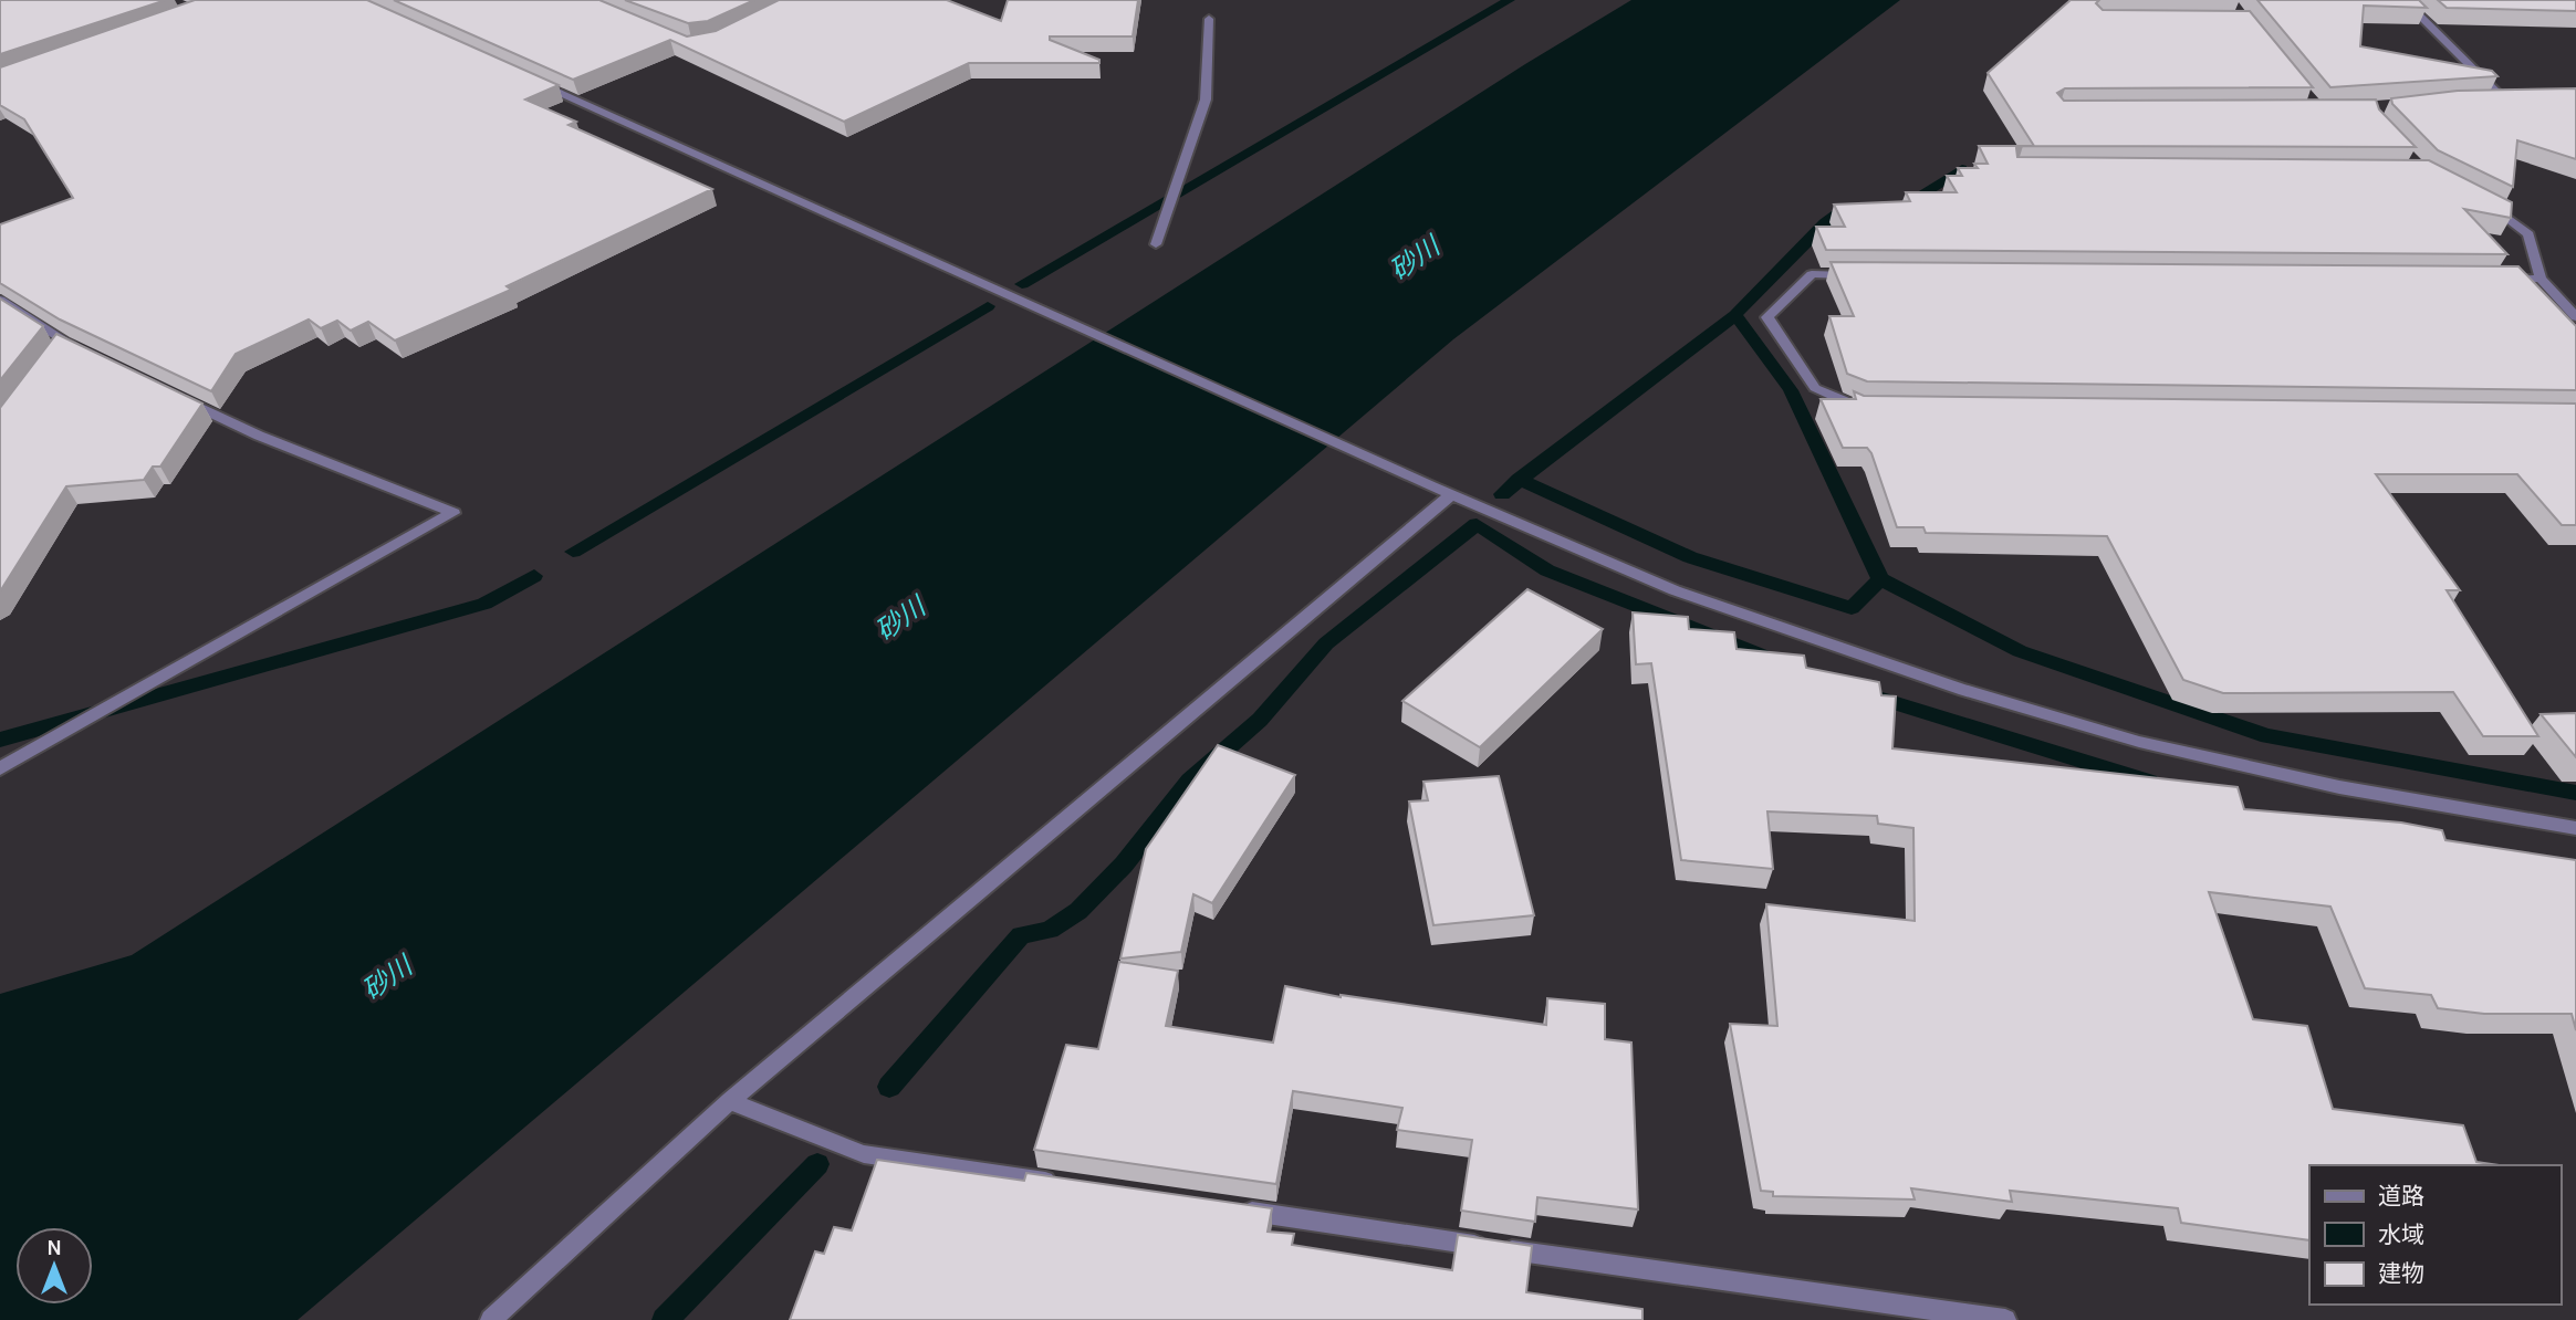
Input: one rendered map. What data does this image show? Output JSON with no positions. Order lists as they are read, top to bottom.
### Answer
{
  "water": ["砂川"],
  "legend": ["道路", "水域", "建物"],
  "north": "top"
}
